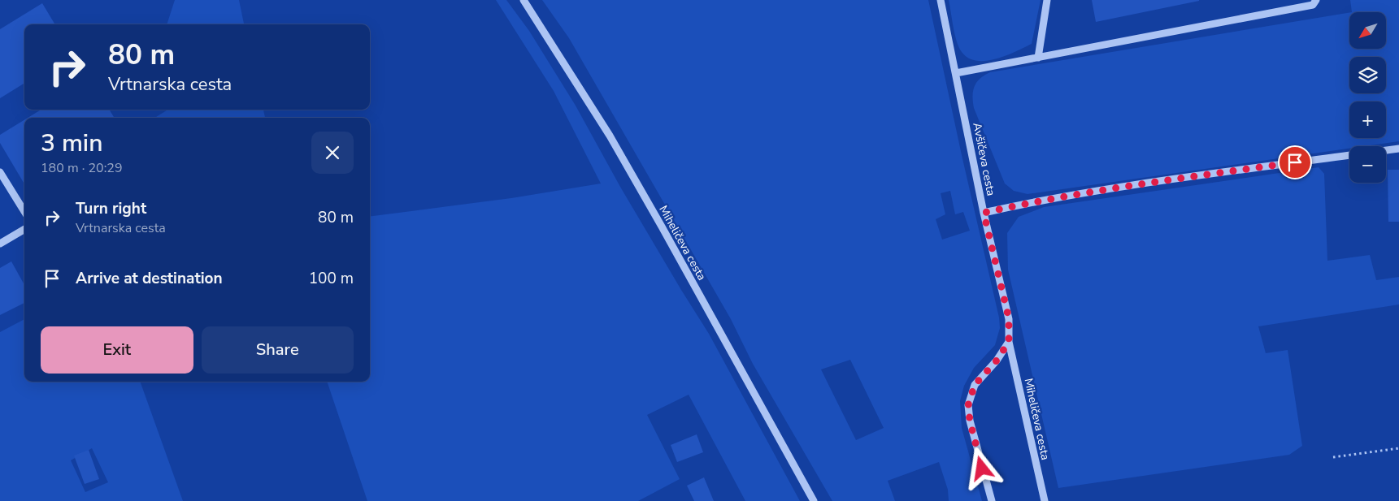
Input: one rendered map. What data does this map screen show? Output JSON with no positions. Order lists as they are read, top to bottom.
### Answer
{
  "streets": {
    "street": ["Avšičeva cesta", "Miheličeva cesta"]
  },
  "crossings": [
    ["Avšičeva cesta", "Miheličeva cesta"]
  ],
  "north": "bottom left",
  "page": {
    "map_buttons": ["+", "−"],
    "turn": ["80 m", "Vrtnarska cesta"],
    "heading": ["3 min", "180 m · 20:29"],
    "list": [
      {
        "name": "Turn right",
        "note": "Vrtnarska cesta",
        "value": "80 m"
      },
      {
        "name": "Arrive at destination",
        "value": "100 m"
      }
    ],
    "buttons": ["Exit", "Share"]
  }
}
